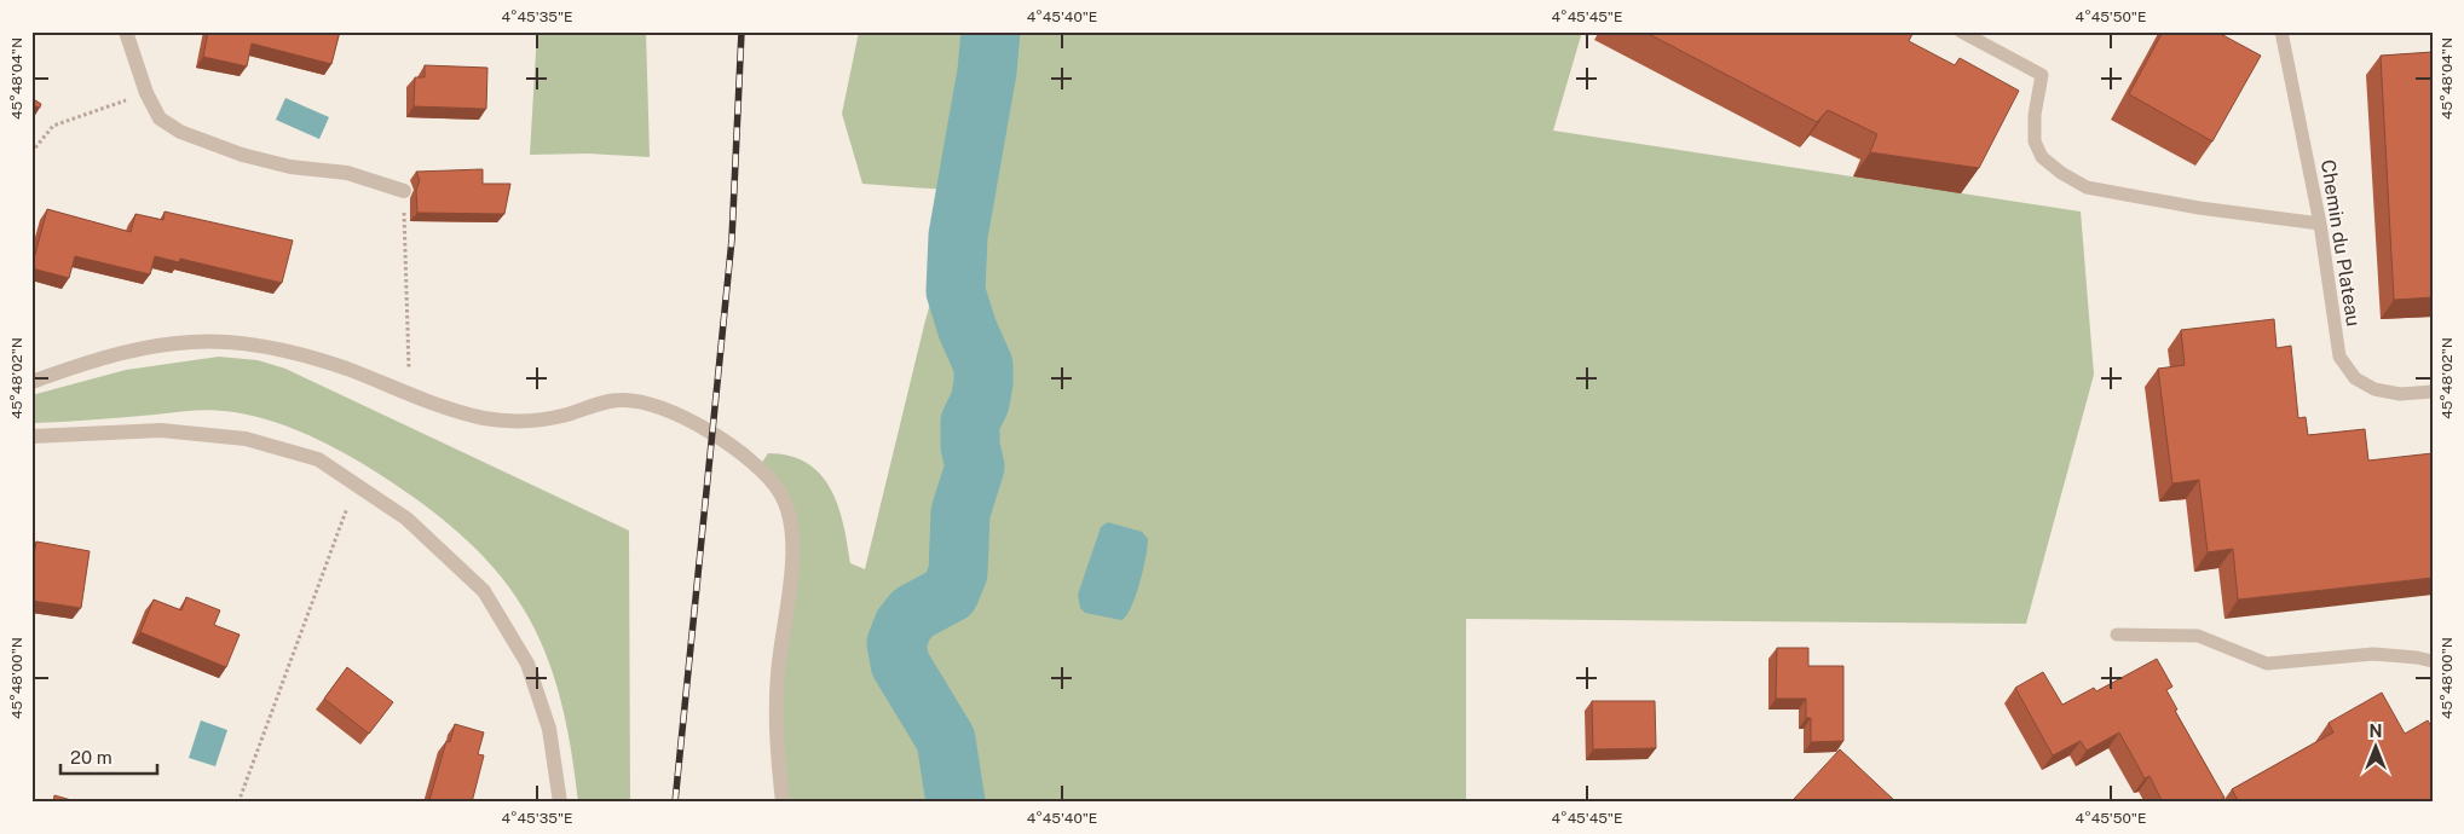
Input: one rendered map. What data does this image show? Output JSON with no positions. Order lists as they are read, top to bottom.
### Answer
{
  "streets": {
    "lane": ["Chemin du Plateau"]
  },
  "scale_bar": "20 m",
  "north": "top",
  "coordinates": [
    "4°45'35\"E",
    "4°45'40\"E",
    "4°45'45\"E",
    "4°45'50\"E",
    "45°48'04\"N",
    "45°48'02\"N",
    "45°48'00\"N"
  ]
}
